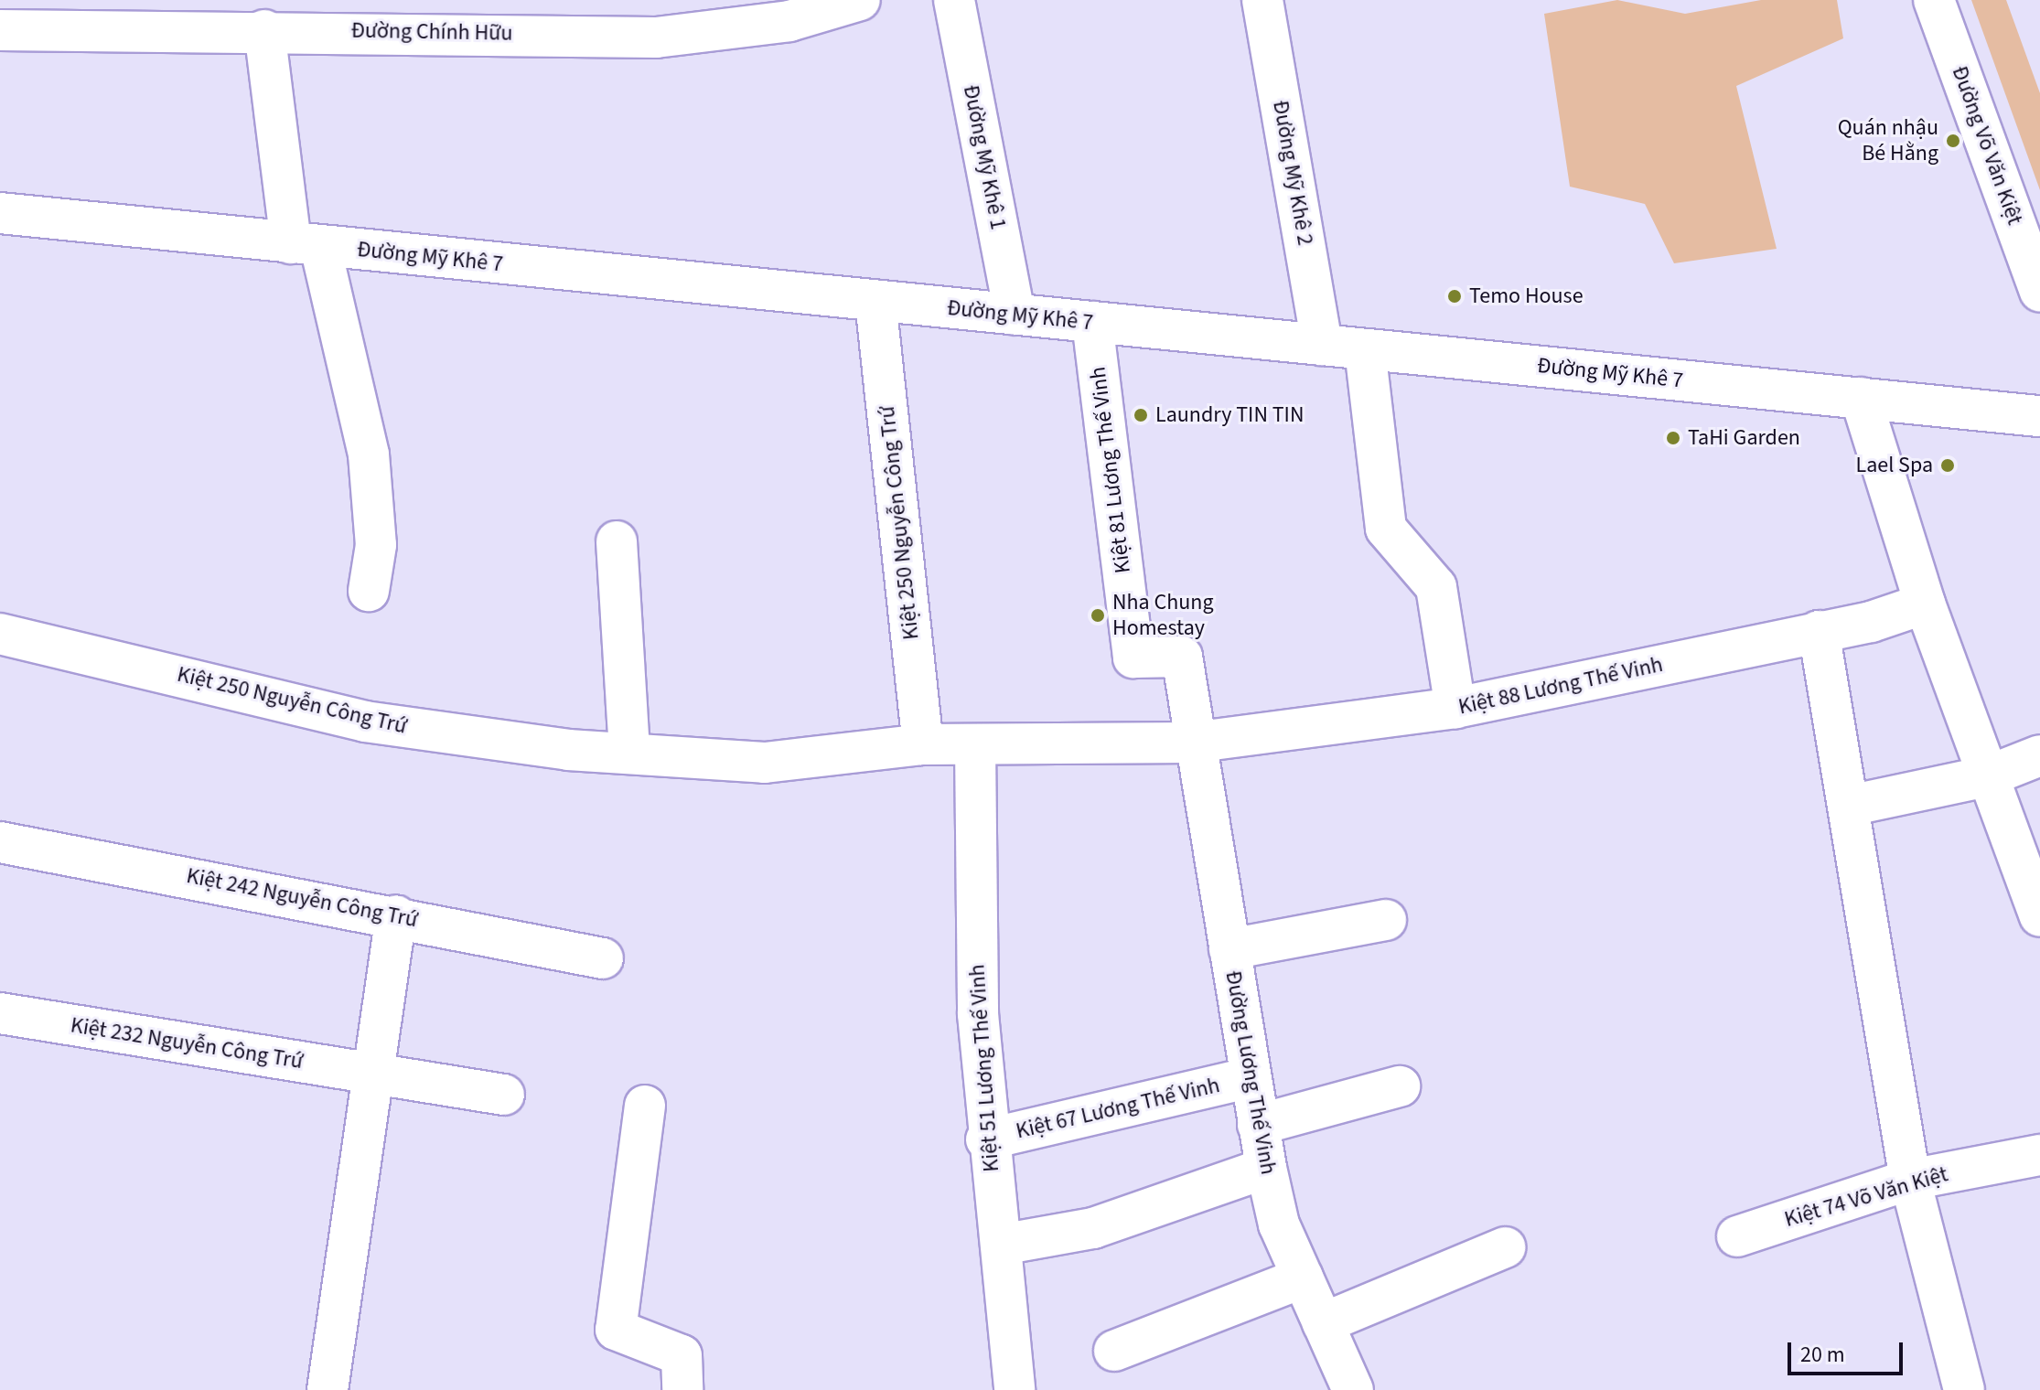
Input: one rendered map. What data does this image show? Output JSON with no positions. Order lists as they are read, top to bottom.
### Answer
{
  "streets": {
    "street": [
      "Đường Chính Hữu",
      "Đường Võ Văn Kiệt",
      "Đường Mỹ Khê 1",
      "Đường Mỹ Khê 2",
      "Đường Mỹ Khê 7",
      "Kiệt 81 Lương Thế Vinh",
      "Kiệt 250 Nguyễn Công Trứ",
      "Kiệt 88 Lương Thế Vinh",
      "Kiệt 242 Nguyễn Công Trứ",
      "Kiệt 232 Nguyễn Công Trứ",
      "Kiệt 51 Lương Thế Vinh",
      "Đường Lương Thế Vinh",
      "Kiệt 67 Lương Thế Vinh",
      "Kiệt 74 Võ Văn Kiệt"
    ]
  },
  "crossings": [
    ["Đường Mỹ Khê 1", "Đường Mỹ Khê 7"],
    ["Đường Mỹ Khê 2", "Đường Mỹ Khê 7"],
    ["Đường Mỹ Khê 7", "Kiệt 81 Lương Thế Vinh"],
    ["Đường Mỹ Khê 7", "Kiệt 250 Nguyễn Công Trứ"],
    ["Kiệt 81 Lương Thế Vinh", "Kiệt 250 Nguyễn Công Trứ"],
    ["Kiệt 81 Lương Thế Vinh", "Kiệt 88 Lương Thế Vinh"],
    ["Kiệt 81 Lương Thế Vinh", "Đường Lương Thế Vinh"],
    ["Kiệt 250 Nguyễn Công Trứ", "Kiệt 88 Lương Thế Vinh"],
    ["Kiệt 250 Nguyễn Công Trứ", "Kiệt 51 Lương Thế Vinh"],
    ["Kiệt 250 Nguyễn Công Trứ", "Đường Lương Thế Vinh"],
    ["Kiệt 88 Lương Thế Vinh", "Đường Lương Thế Vinh"],
    ["Kiệt 51 Lương Thế Vinh", "Kiệt 67 Lương Thế Vinh"],
    ["Đường Lương Thế Vinh", "Kiệt 67 Lương Thế Vinh"]
  ],
  "places": [
    "Quán nhậu Bé Hằng",
    "Temo House",
    "Laundry TIN TIN",
    "TaHi Garden",
    "Lael Spa",
    "Nha Chung Homestay"
  ],
  "scale_bar": "20 m"
}
